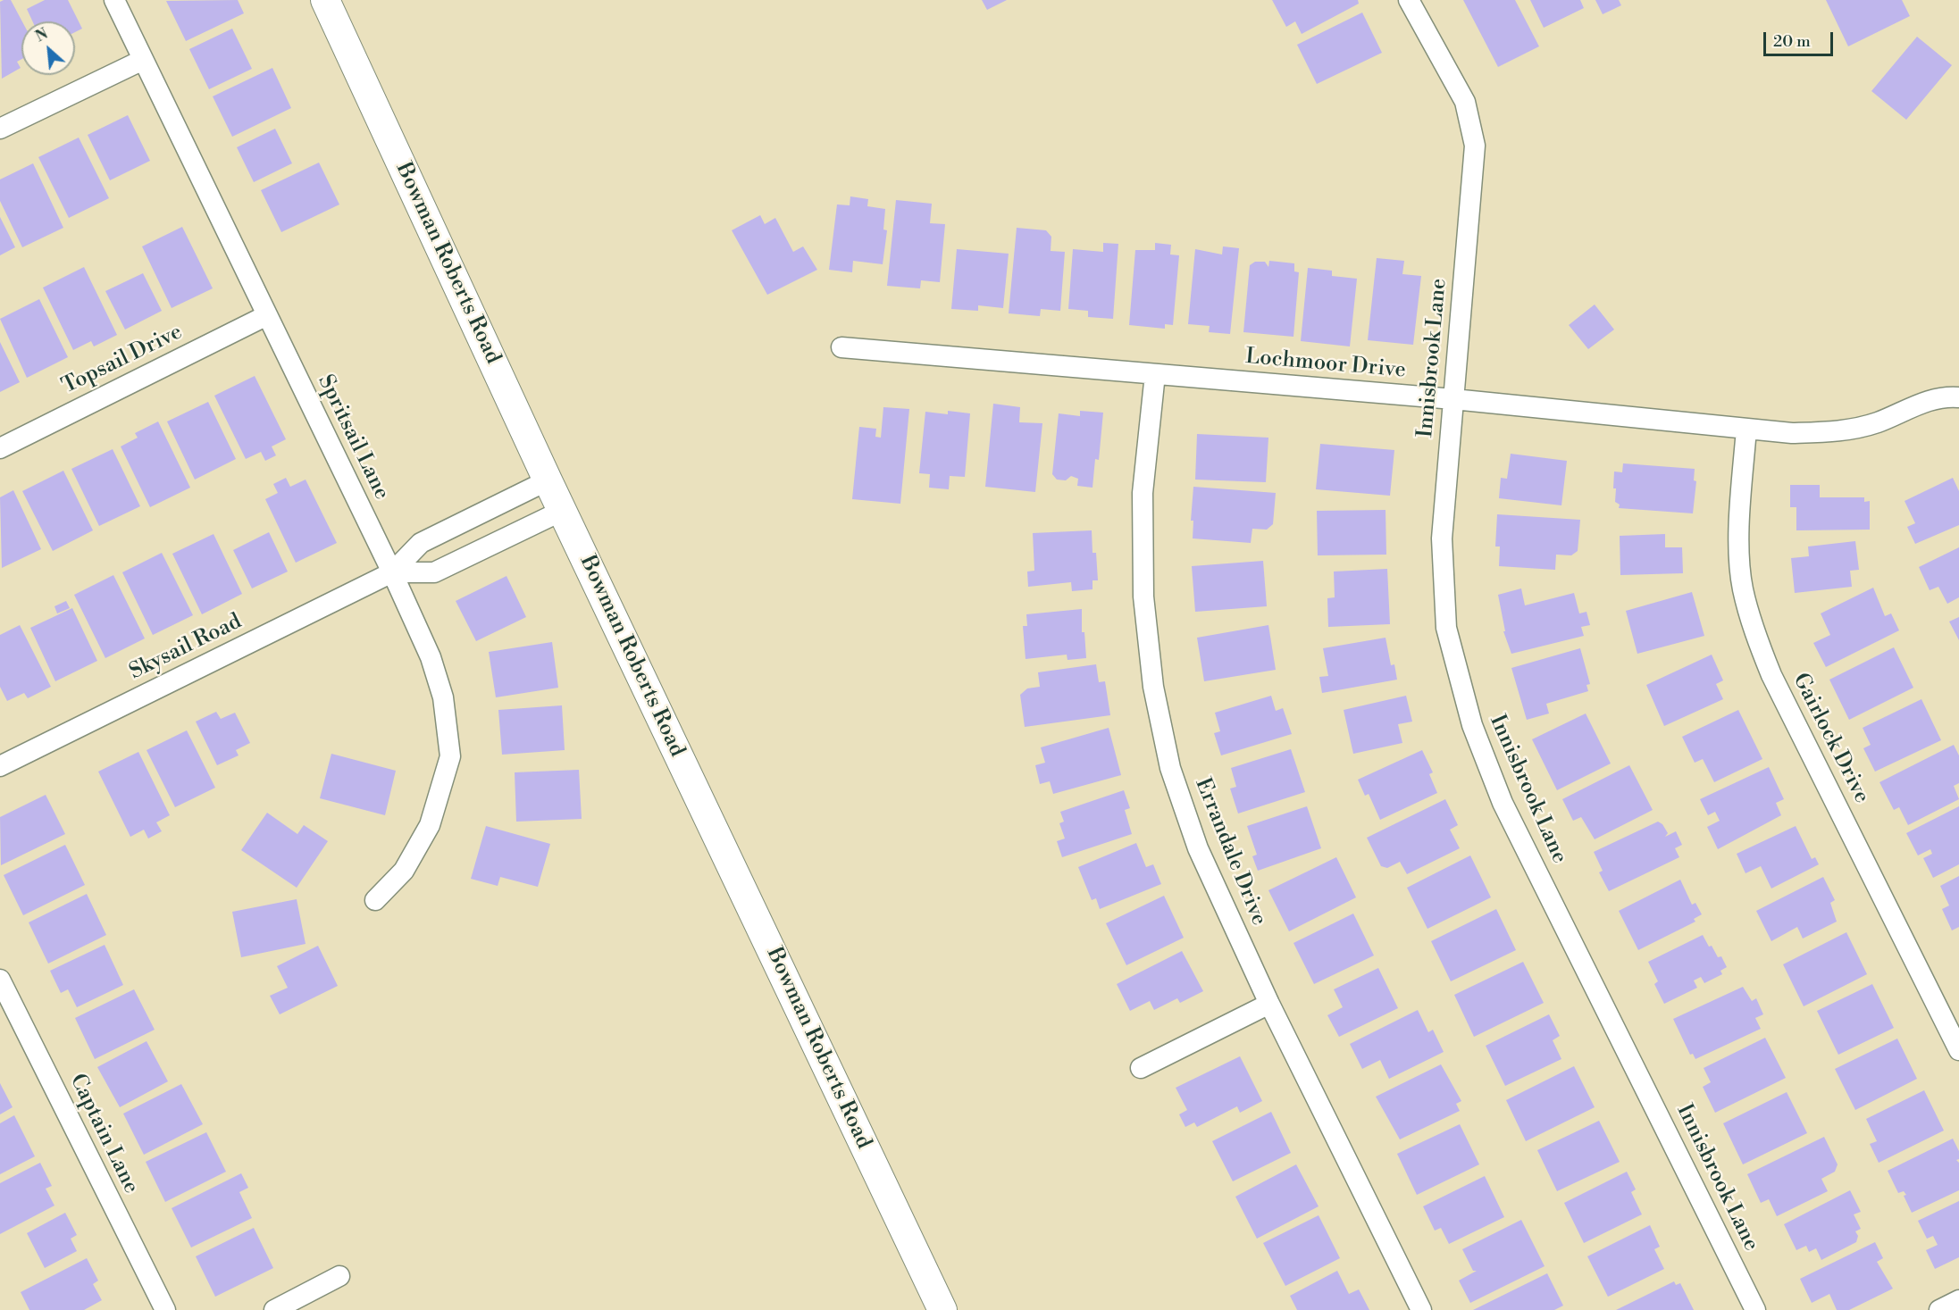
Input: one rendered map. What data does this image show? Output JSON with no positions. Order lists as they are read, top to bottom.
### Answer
{
  "streets": {
    "street": [
      "Bowman Roberts Road",
      "Innisbrook Lane",
      "Topsail Drive",
      "Lochmoor Drive",
      "Spritsail Lane",
      "Skysail Road",
      "Gairlock Drive",
      "Errandale Drive",
      "Captain Lane"
    ]
  },
  "crossings": [
    ["Bowman Roberts Road", "Skysail Road"],
    ["Innisbrook Lane", "Lochmoor Drive"],
    ["Topsail Drive", "Spritsail Lane"],
    ["Lochmoor Drive", "Gairlock Drive"],
    ["Lochmoor Drive", "Errandale Drive"],
    ["Spritsail Lane", "Skysail Road"]
  ],
  "scale_bar": "20 m",
  "north": "top left"
}
